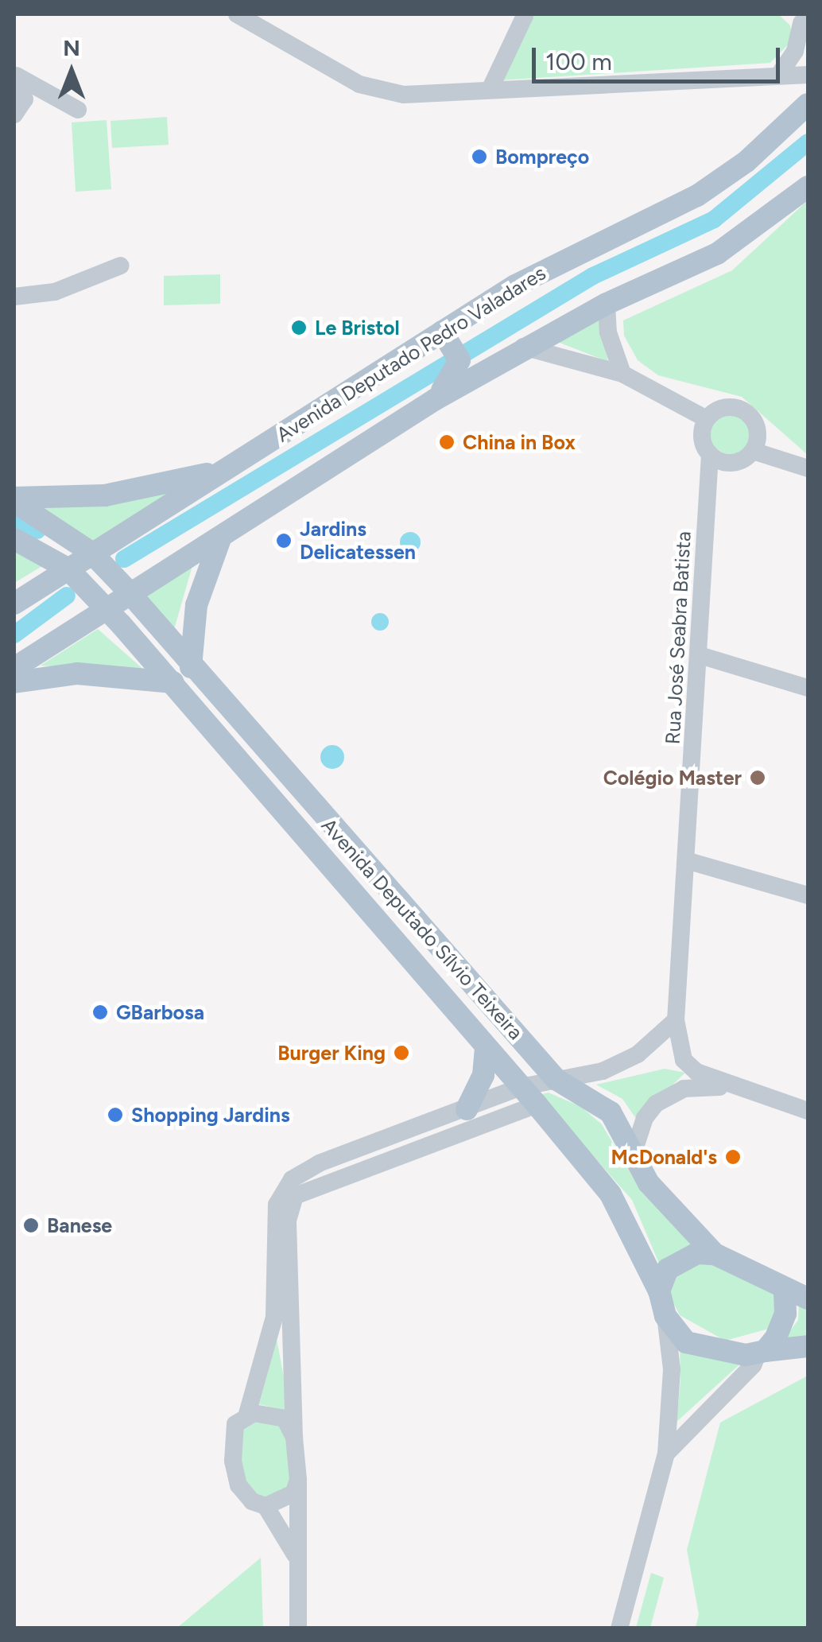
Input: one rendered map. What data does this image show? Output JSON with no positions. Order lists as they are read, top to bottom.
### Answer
{
  "streets": {
    "main road": ["Avenida Deputado Pedro Valadares", "Avenida Deputado Sílvio Teixeira"],
    "street": ["Rua José Seabra Batista"]
  },
  "crossings": [
    ["Avenida Deputado Pedro Valadares", "Avenida Deputado Sílvio Teixeira"]
  ],
  "places": [
    "Bompreço",
    "Le Bristol",
    "China in Box",
    "Jardins Delicatessen",
    "Colégio Master",
    "GBarbosa",
    "Burger King",
    "Shopping Jardins",
    "McDonald's",
    "Banese"
  ],
  "scale_bar": "100 m",
  "north": "top"
}
